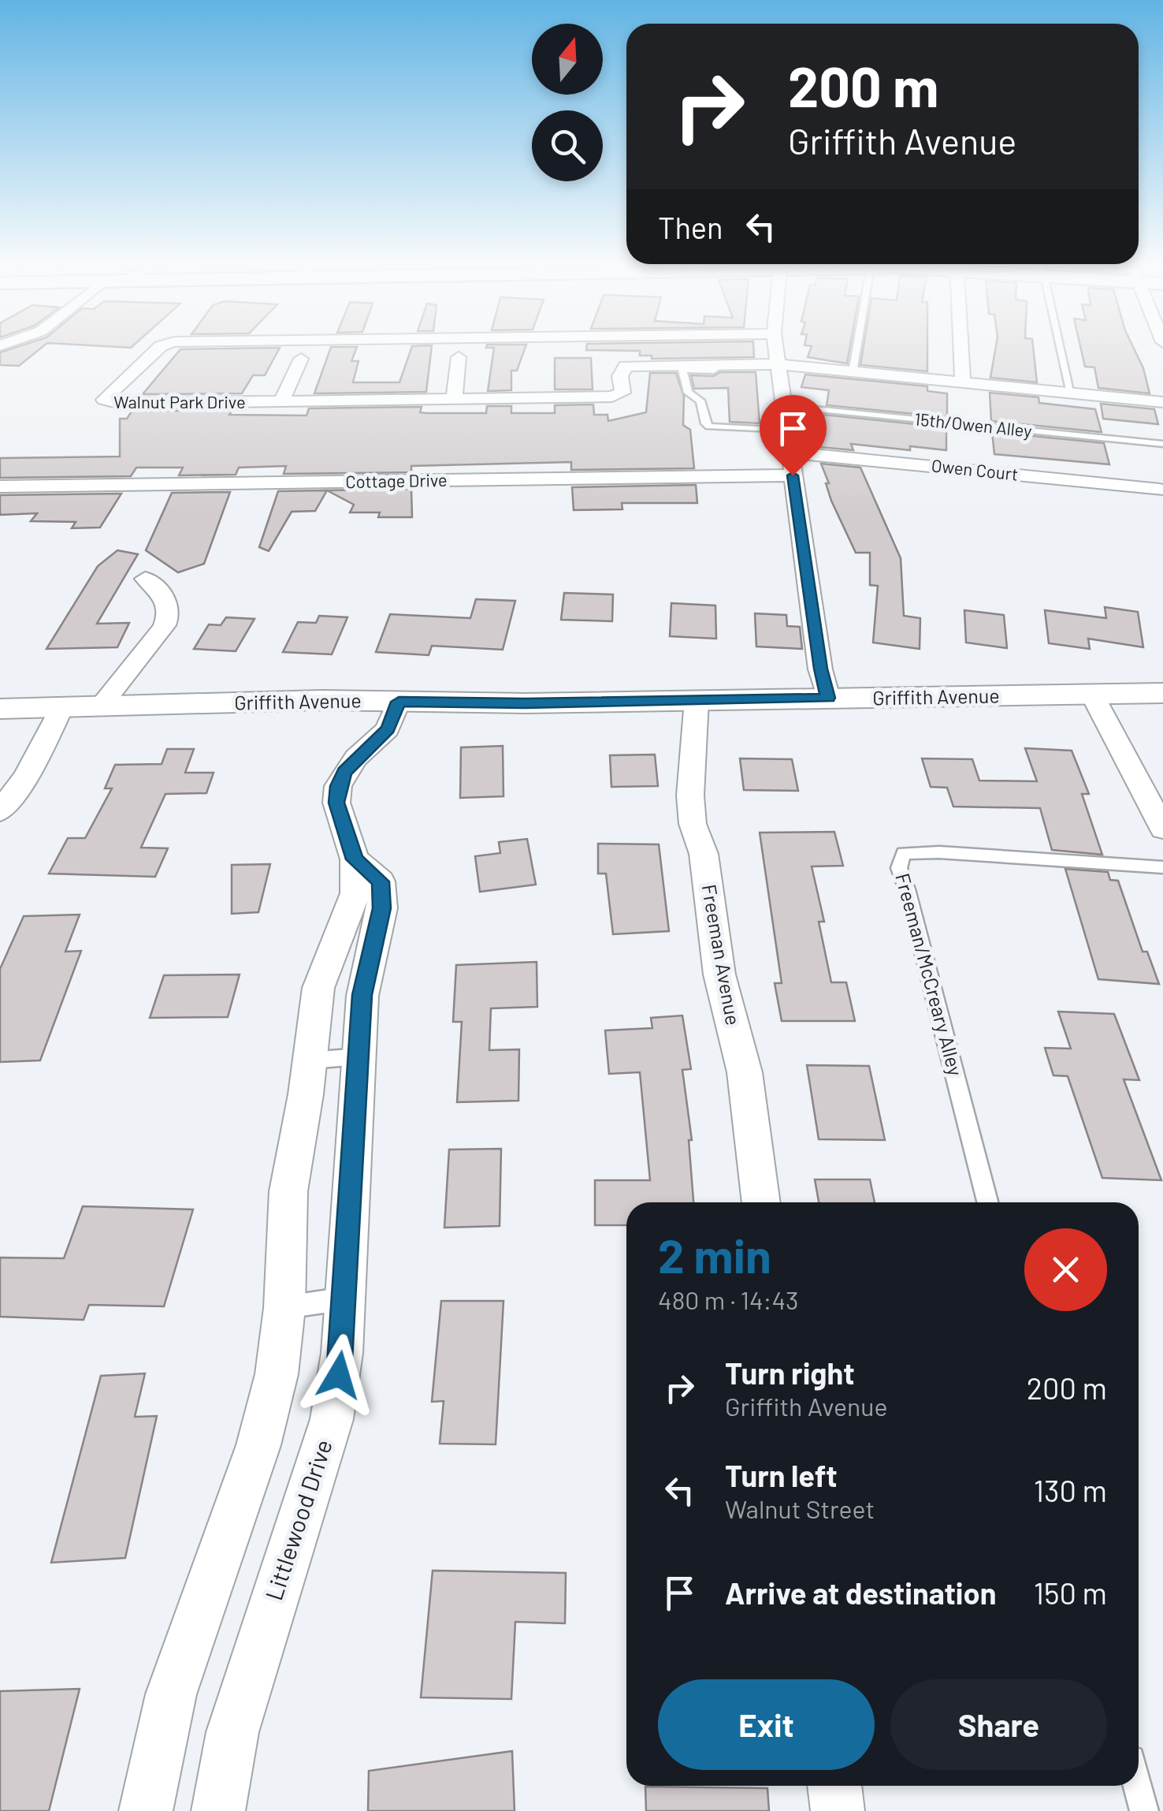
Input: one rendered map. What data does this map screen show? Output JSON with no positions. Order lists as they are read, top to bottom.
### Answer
{
  "streets": {
    "street": [
      "Walnut Park Drive",
      "Owen Court",
      "Cottage Drive",
      "Griffith Avenue",
      "Freeman Avenue",
      "Littlewood Drive"
    ],
    "lane": ["15th/Owen Alley", "Freeman/McCreary Alley"]
  },
  "crossings": [
    ["Griffith Avenue", "Freeman Avenue"],
    ["Griffith Avenue", "Littlewood Drive"]
  ],
  "north": "top",
  "page": {
    "turn": ["200 m", "Griffith Avenue"],
    "then": "Then",
    "heading": ["2 min", "480 m · 14:43"],
    "list": [
      {
        "name": "Turn right",
        "note": "Griffith Avenue",
        "value": "200 m"
      },
      {
        "name": "Turn left",
        "note": "Walnut Street",
        "value": "130 m"
      },
      {
        "name": "Arrive at destination",
        "value": "150 m"
      }
    ],
    "buttons": ["Exit", "Share"]
  }
}
